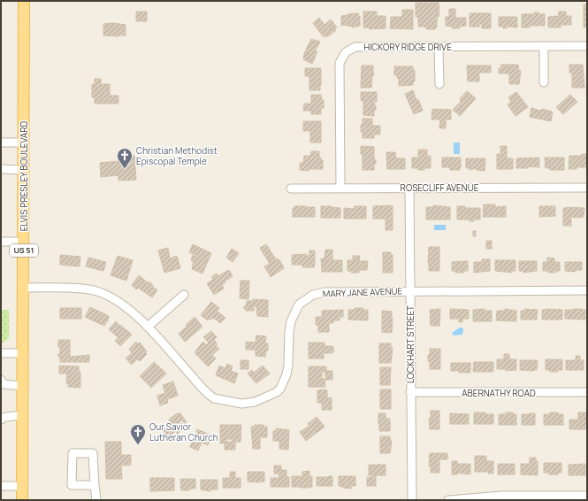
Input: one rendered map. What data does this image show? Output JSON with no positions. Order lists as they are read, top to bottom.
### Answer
{
  "streets": {
    "main road": ["ELVIS PRESLEY BOULEVARD", "US 51"],
    "street": [
      "HICKORY RIDGE DRIVE",
      "ROSECLIFF AVENUE",
      "MARY JANE AVENUE",
      "LOCKHART STREET",
      "ABERNATHY ROAD"
    ]
  },
  "crossings": [
    ["HICKORY RIDGE DRIVE", "ROSECLIFF AVENUE"],
    ["ELVIS PRESLEY BOULEVARD", "MARY JANE AVENUE"],
    ["ROSECLIFF AVENUE", "LOCKHART STREET"],
    ["MARY JANE AVENUE", "LOCKHART STREET"],
    ["LOCKHART STREET", "ABERNATHY ROAD"]
  ],
  "places": {
    "church": ["Christian Methodist Episcopal Temple", "Our Savior Lutheran Church"]
  }
}
